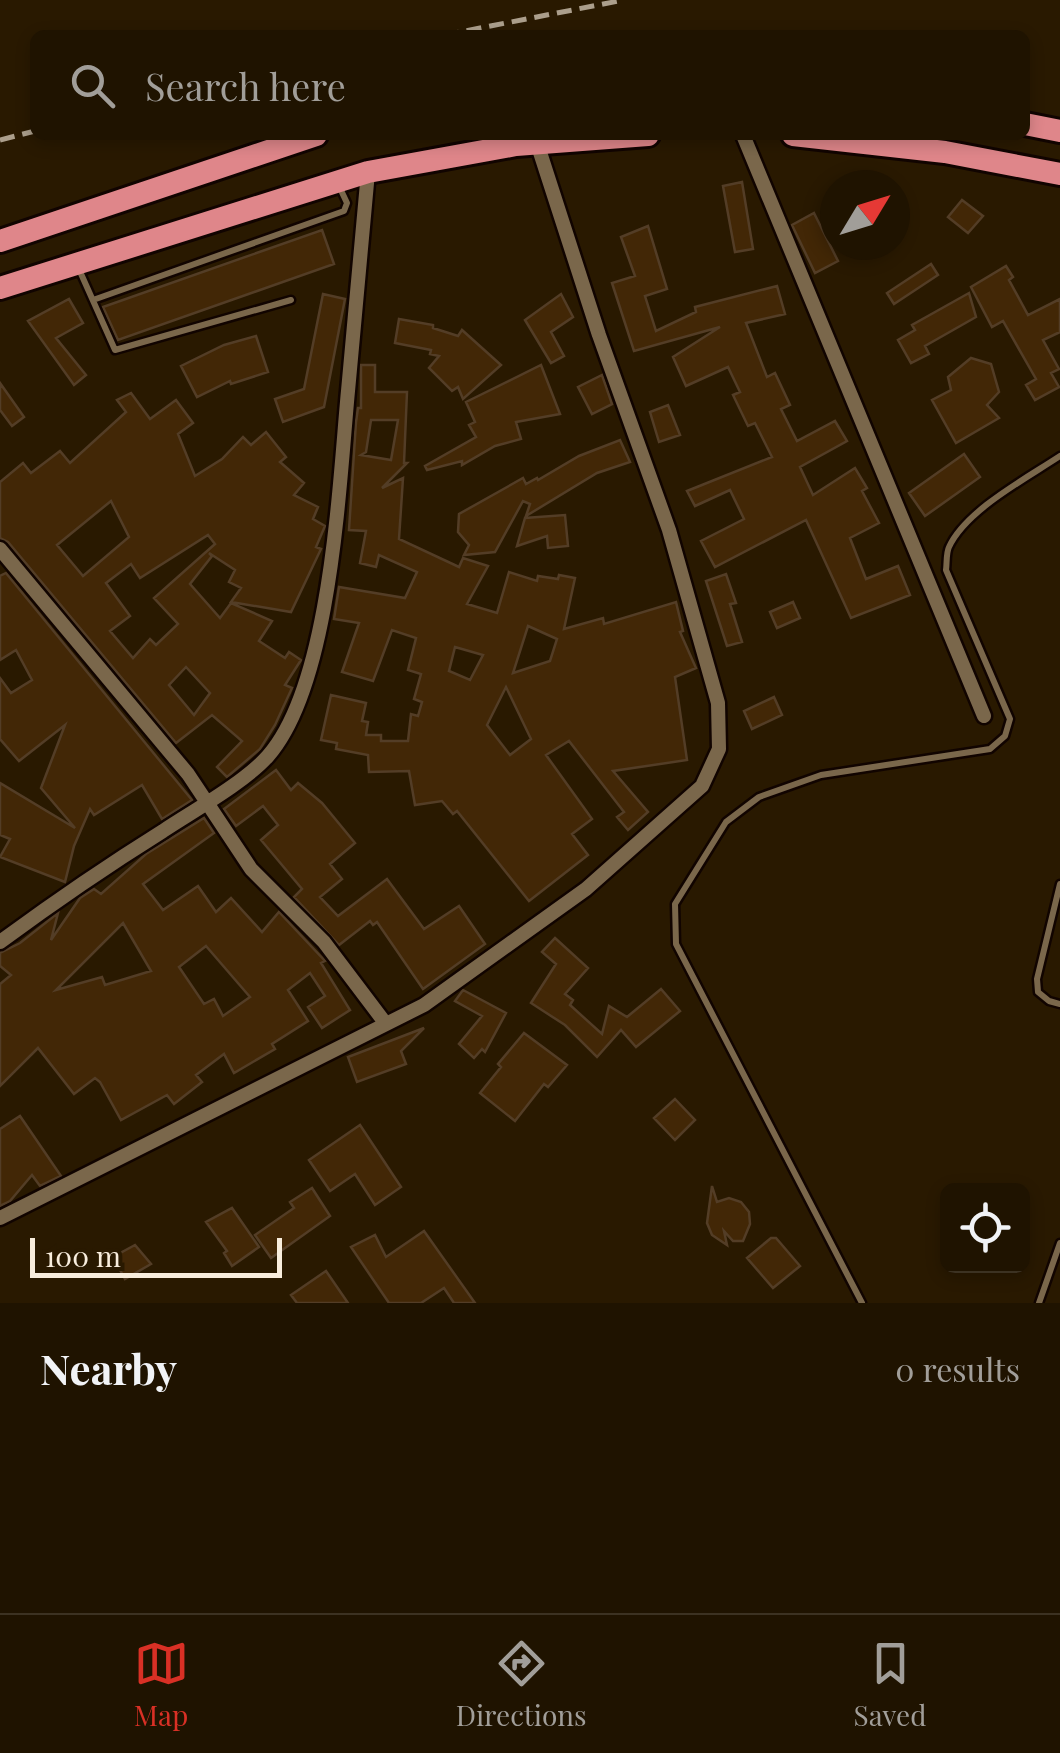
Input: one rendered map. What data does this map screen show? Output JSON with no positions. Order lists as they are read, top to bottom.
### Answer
{
  "scale_bar": "100 m",
  "north": "top right",
  "page": {
    "search": "Search here",
    "scale": "100 m",
    "heading": ["Nearby", "0 results"],
    "nav": ["Map", "Directions", "Saved"]
  }
}
